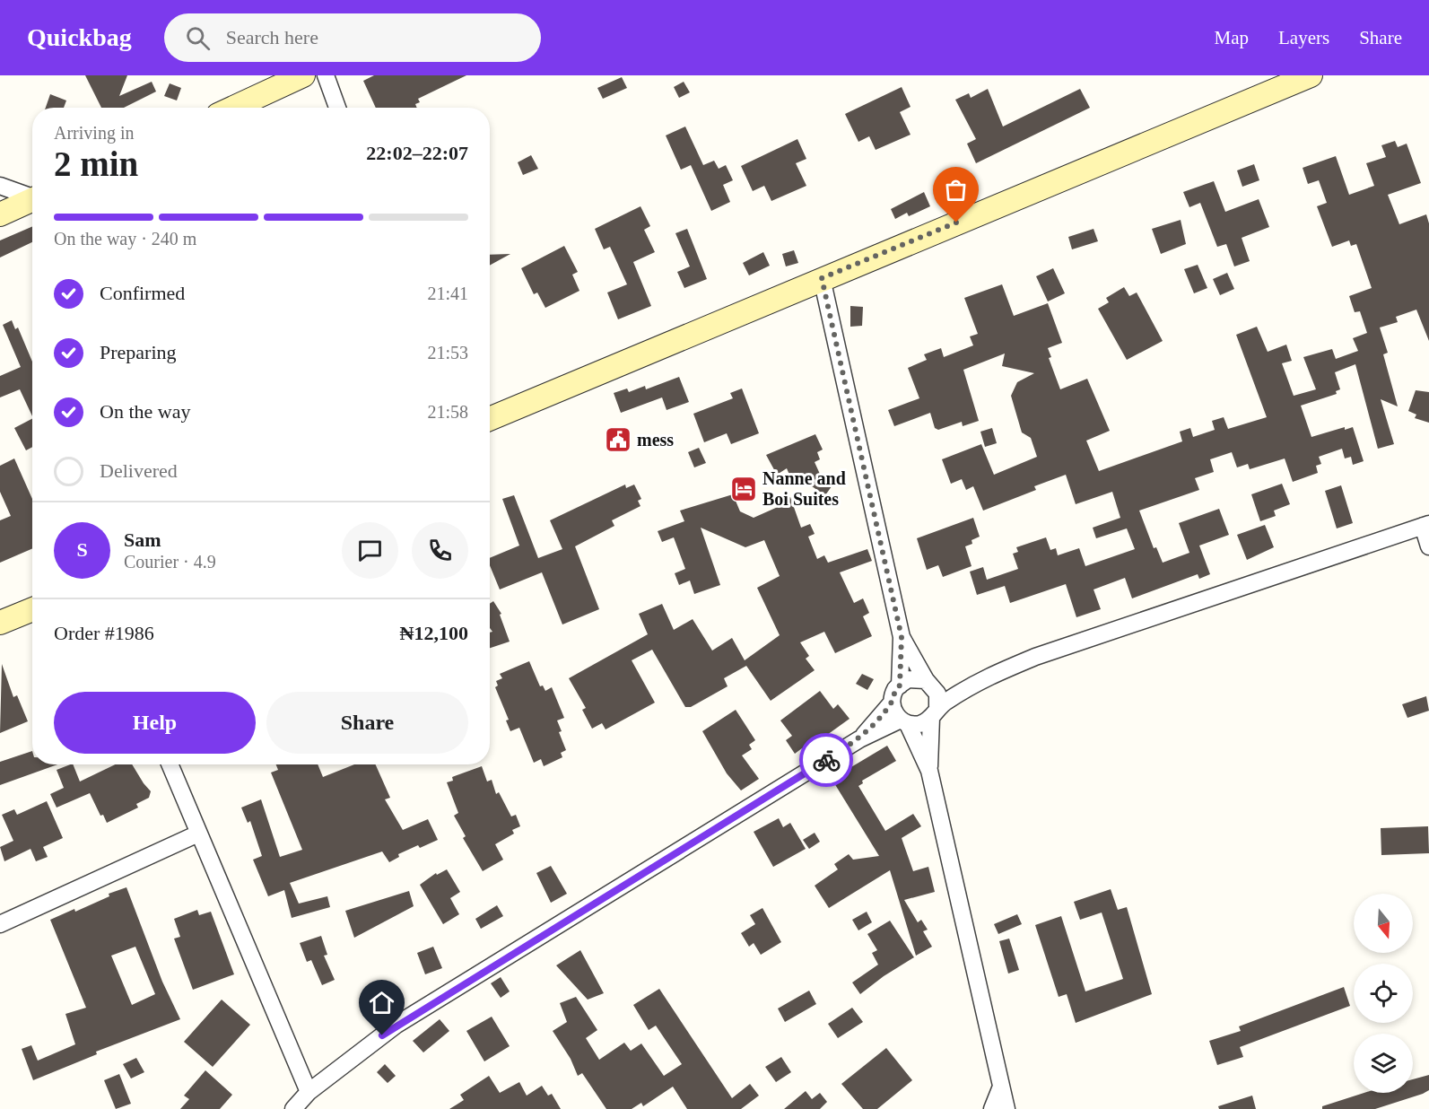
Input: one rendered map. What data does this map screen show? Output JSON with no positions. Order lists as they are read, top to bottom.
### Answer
{
  "places": {
    "public building": ["mess"],
    "hotel": ["Nanne and Boi Suites"]
  },
  "north": "bottom",
  "page": {
    "header": "Quickbag",
    "search": "Search here",
    "nav": ["Map", "Layers", "Share"],
    "heading": ["2 min", "Arriving in", "22:02–22:07"],
    "panel": [
      "Sam",
      "Courier · 4.9",
      "Order #1986",
      "₦12,100"
    ],
    "bar": "On the way · 240 m",
    "list": [
      ["Confirmed", "21:41"],
      ["Preparing", "21:53"],
      ["On the way", "21:58"],
      "Delivered"
    ],
    "round": "S",
    "buttons": ["Help", "Share"]
  }
}
